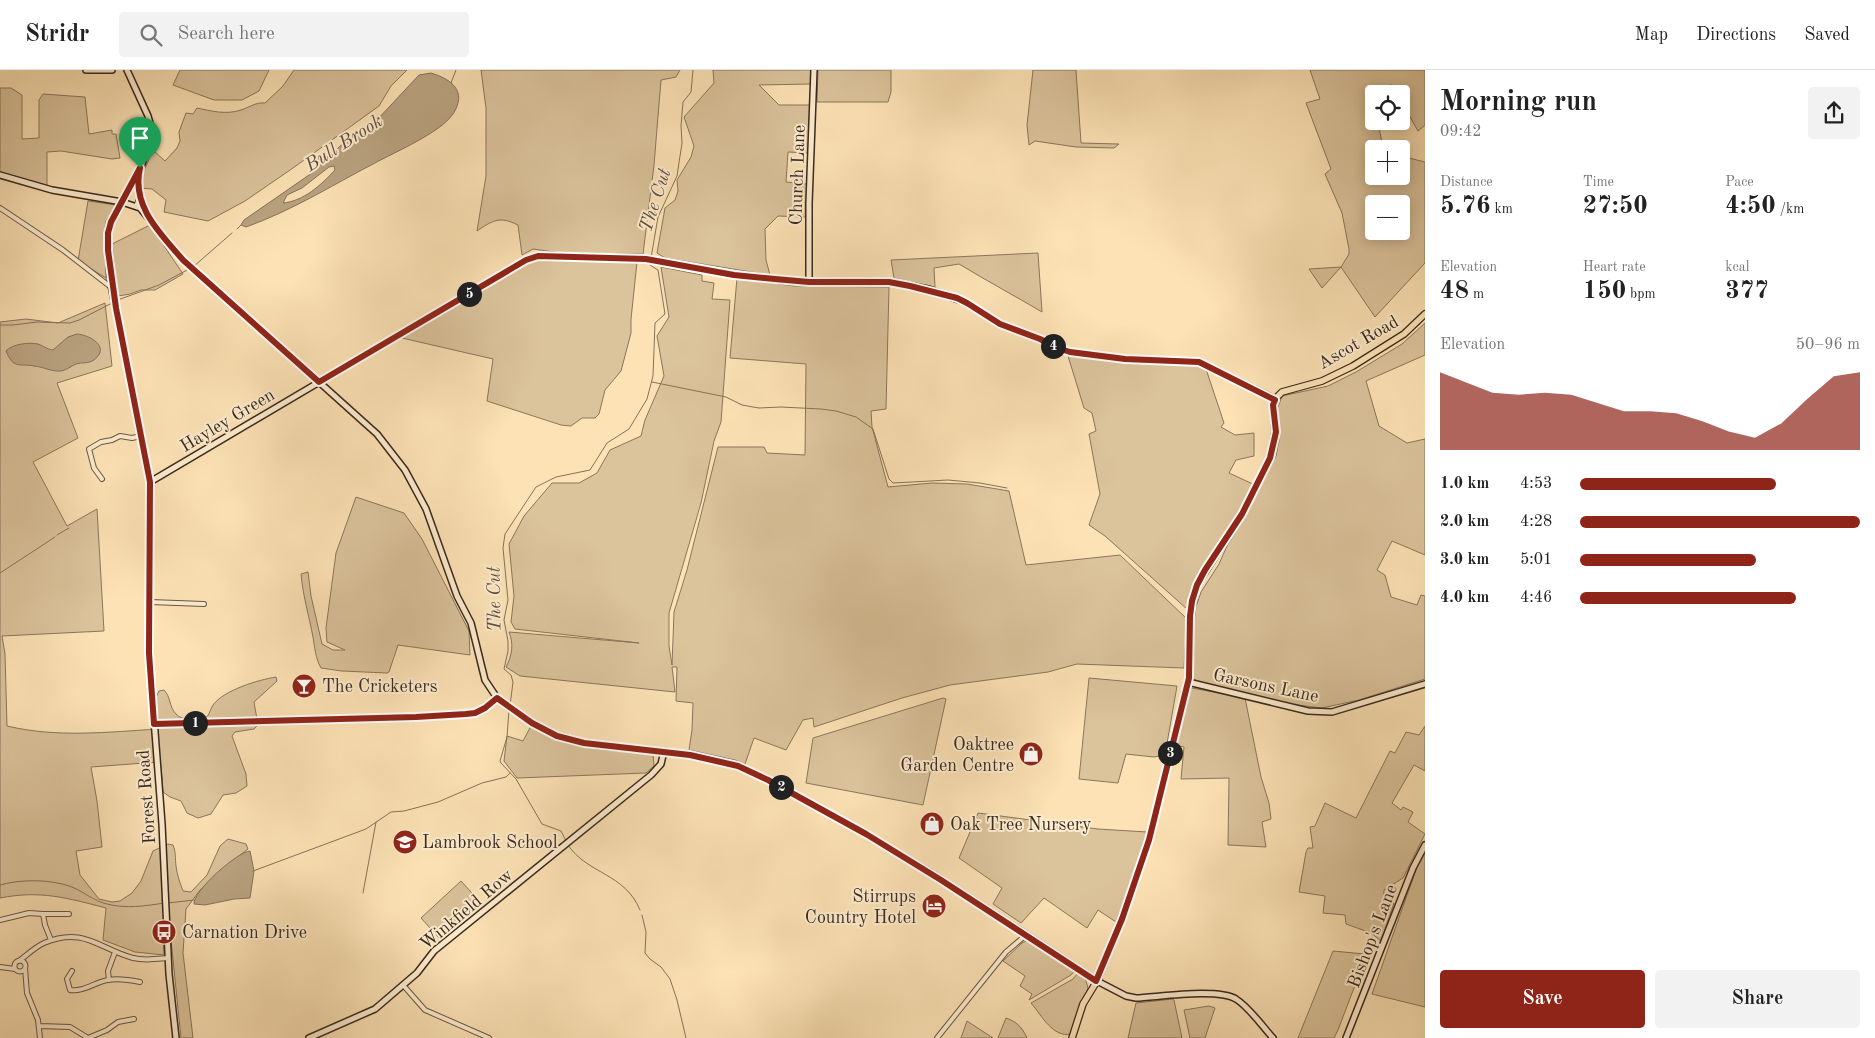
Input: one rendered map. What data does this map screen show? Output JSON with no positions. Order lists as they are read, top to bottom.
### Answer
{
  "streets": {
    "main road": [
      "Church Lane",
      "Ascot Road",
      "Hayley Green",
      "Garsons Lane",
      "Forest Road",
      "Winkfield Row",
      "Bishop's Lane"
    ]
  },
  "crossings": [
    ["Church Lane", "Hayley Green"],
    ["Ascot Road", "Hayley Green"],
    ["Hayley Green", "Forest Road"]
  ],
  "water": ["Bull Brook", "The Cut"],
  "places": {
    "bar": ["The Cricketers"],
    "shop": ["Oaktree Garden Centre", "Oak Tree Nursery"],
    "school or university": ["Lambrook School"],
    "hotel": ["Stirrups Country Hotel"],
    "bus stop": ["Carnation Drive"]
  },
  "page": {
    "header": "Stridr",
    "search": "Search here",
    "nav": ["Map", "Directions", "Saved"],
    "heading": ["Morning run", "09:42"],
    "map_buttons": ["+", "−"],
    "stats": [
      ["Distance", "5.76 km"],
      ["Time", "27:50"],
      ["Pace", "4:50 /km"],
      ["Elevation", "48 m"],
      ["Heart rate", "150 bpm"],
      ["kcal", "377"]
    ],
    "pins": [
      "5",
      "4",
      "1",
      "3",
      "2"
    ],
    "chart": ["Elevation", "50–96 m"],
    "list": [
      {
        "name": "1.0 km",
        "note": "4:53"
      },
      {
        "name": "2.0 km",
        "note": "4:28"
      },
      {
        "name": "3.0 km",
        "note": "5:01"
      },
      {
        "name": "4.0 km",
        "note": "4:46"
      }
    ],
    "buttons": ["Save", "Share"]
  }
}
